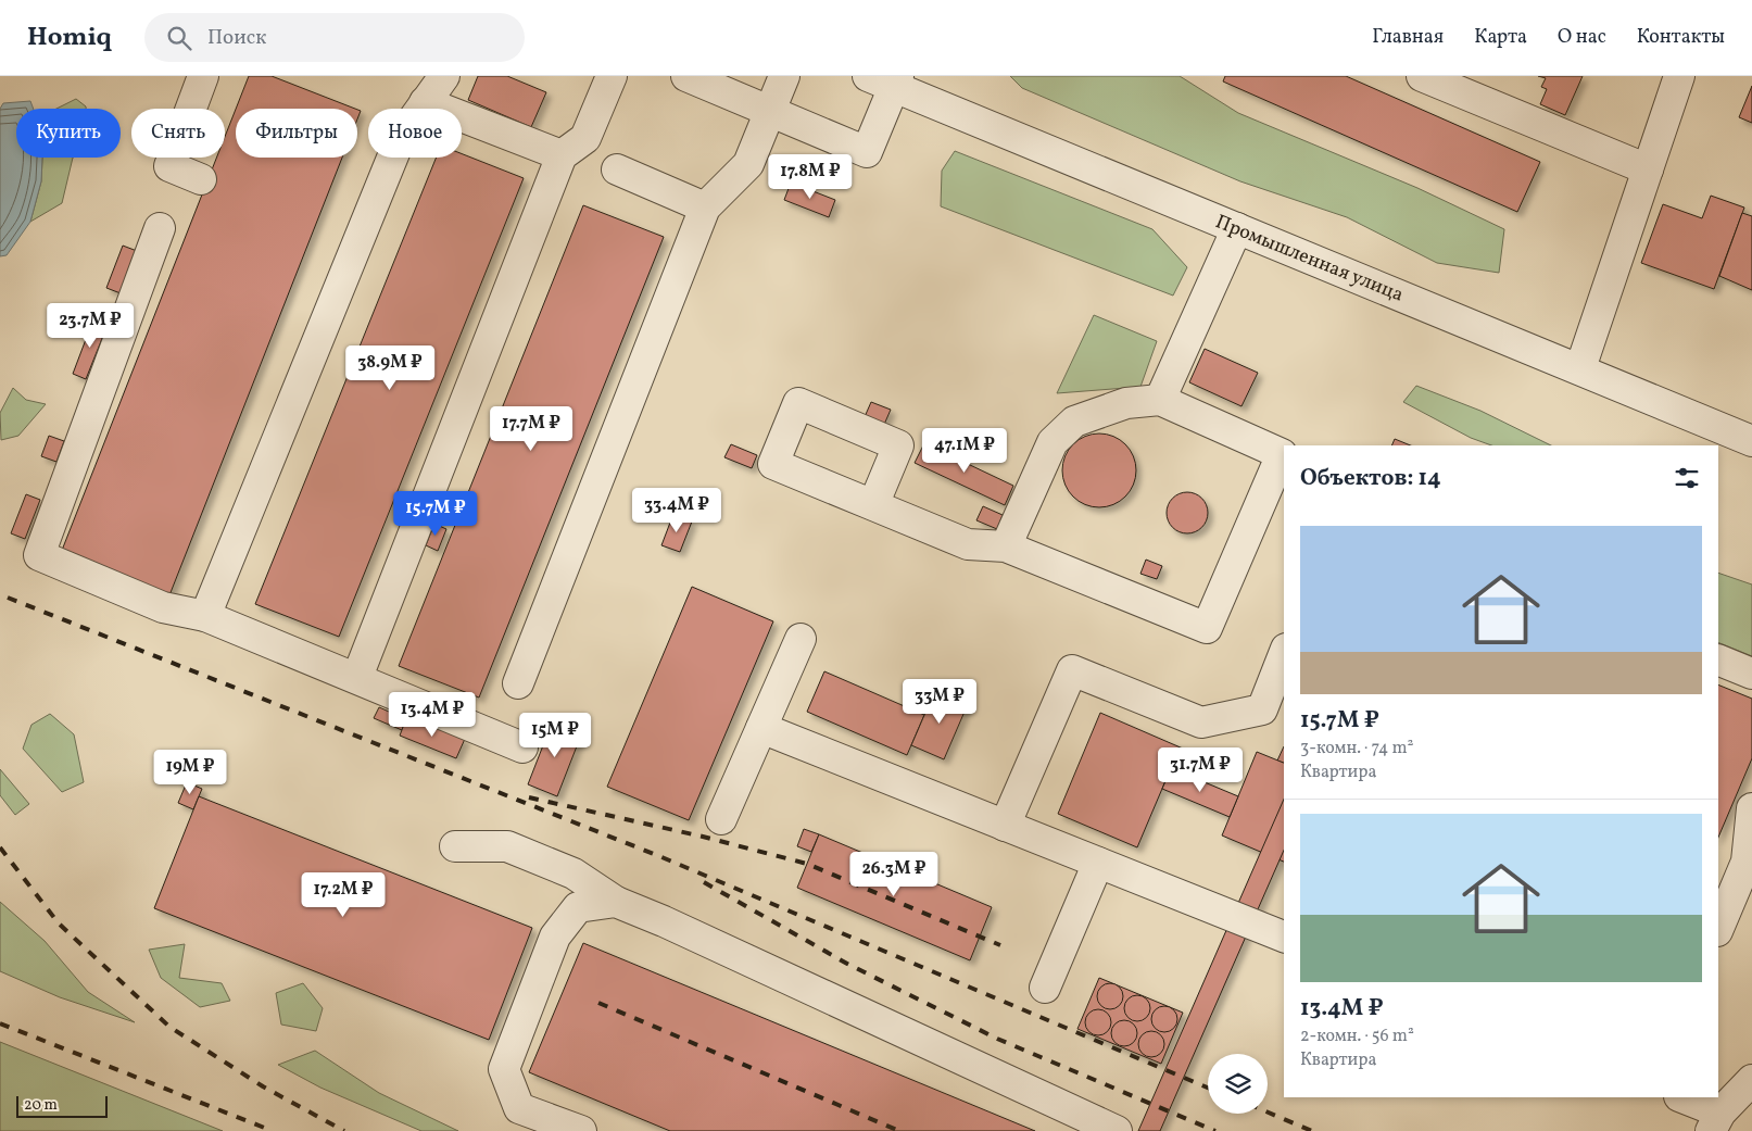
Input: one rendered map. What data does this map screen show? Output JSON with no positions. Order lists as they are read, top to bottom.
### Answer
{
  "streets": {
    "street": ["Промышленная улица"]
  },
  "scale_bar": "20 m",
  "page": {
    "header": "Homiq",
    "search": "Поиск",
    "nav": [
      "Главная",
      "Карта",
      "О нас",
      "Контакты"
    ],
    "chip": [
      "Купить",
      "Снять",
      "Фильтры",
      "Новое"
    ],
    "price": [
      "17.8M ₽",
      "23.7M ₽",
      "38.9M ₽",
      "17.7M ₽",
      "47.1M ₽",
      "33.4M ₽",
      "15.7M ₽",
      "33M ₽",
      "13.4M ₽",
      "15M ₽",
      "31.7M ₽",
      "19M ₽",
      "26.3M ₽",
      "17.2M ₽"
    ],
    "heading": "Объектов: 14",
    "list": [
      {
        "name": "15.7M ₽",
        "note": "3-комн. · 74 m² · Квартира"
      },
      {
        "name": "13.4M ₽",
        "note": "2-комн. · 56 m² · Квартира"
      }
    ],
    "scale": "20 m"
  }
}
